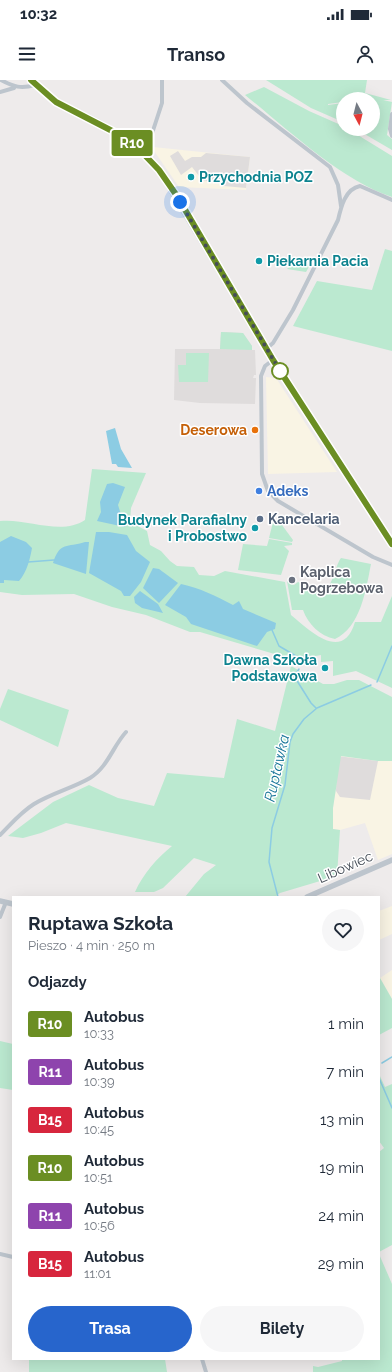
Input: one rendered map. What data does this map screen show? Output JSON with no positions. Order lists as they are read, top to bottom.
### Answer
{
  "streets": {
    "street": ["Libowiec"]
  },
  "water": ["Ruptawka"],
  "places": [
    "Przychodnia POZ",
    "Piekarnia Pacia",
    "Deserowa",
    "Adeks",
    "Kancelaria",
    "Budynek Parafialny i Probostwo",
    "Kaplica Pogrzebowa",
    "Dawna Szkoła Podstawowa"
  ],
  "lines": ["bus line R10"],
  "north": "bottom",
  "page": {
    "status": "10:32",
    "header": "Transo",
    "on_map": "R10",
    "heading": [
      ["Ruptawa Szkoła", "Pieszo · 4 min · 250 m"],
      "Odjazdy"
    ],
    "list": [
      {
        "mark": "R10",
        "name": "Autobus",
        "note": "10:33",
        "value": "1 min"
      },
      {
        "mark": "R11",
        "name": "Autobus",
        "note": "10:39",
        "value": "7 min"
      },
      {
        "mark": "B15",
        "name": "Autobus",
        "note": "10:45",
        "value": "13 min"
      },
      {
        "mark": "R10",
        "name": "Autobus",
        "note": "10:51",
        "value": "19 min"
      },
      {
        "mark": "R11",
        "name": "Autobus",
        "note": "10:56",
        "value": "24 min"
      },
      {
        "mark": "B15",
        "name": "Autobus",
        "note": "11:01",
        "value": "29 min"
      }
    ],
    "buttons": ["Trasa", "Bilety"]
  }
}
